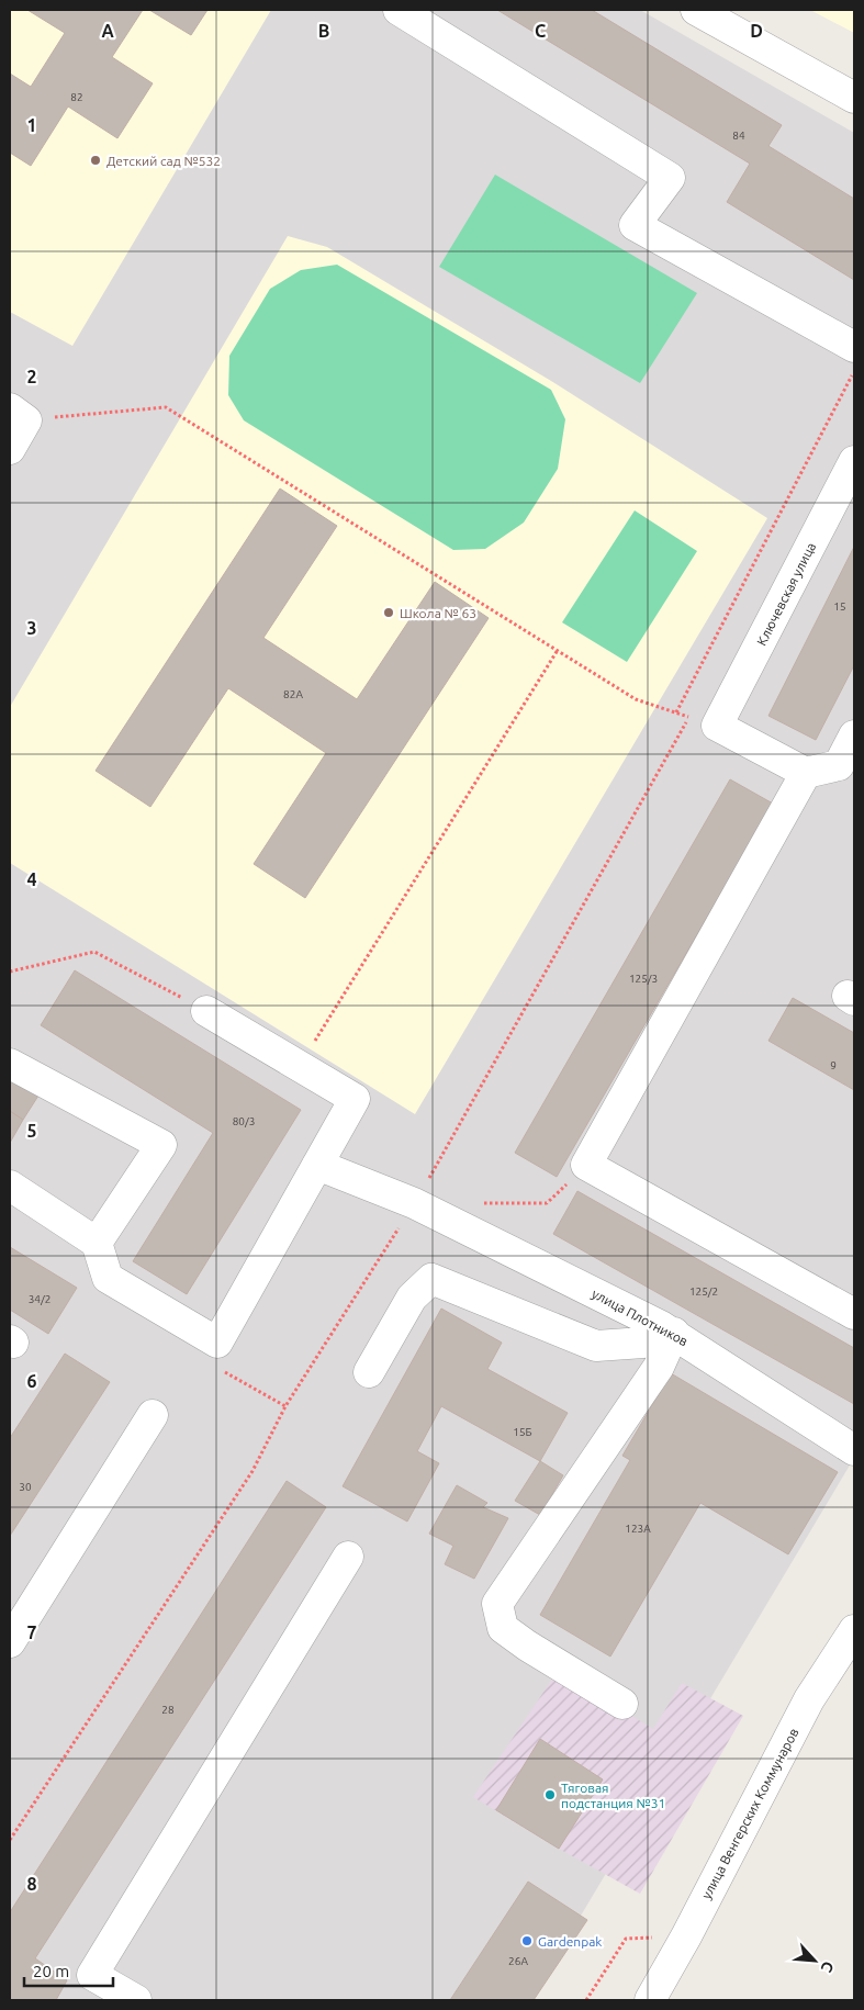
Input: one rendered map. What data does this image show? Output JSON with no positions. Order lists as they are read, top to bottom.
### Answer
{
  "streets": {
    "street": ["Ключевская улица", "улица Плотников", "улица Венгерских Коммунаров"]
  },
  "places": [
    "Детский сад №532",
    "Школа № 63",
    "Тяговая подстанция №31",
    "Gardenpak"
  ],
  "house_numbers": [
    "82",
    "84",
    "15",
    "82А",
    "125/3",
    "9",
    "80/3",
    "125/2",
    "34/2",
    "15Б",
    "30",
    "123А",
    "28",
    "26А"
  ],
  "scale_bar": "20 m",
  "north": "bottom right",
  "grid": {
    "columns": [
      "A",
      "B",
      "C",
      "D"
    ],
    "rows": [
      "1",
      "2",
      "3",
      "4",
      "5",
      "6",
      "7",
      "8"
    ]
  }
}
